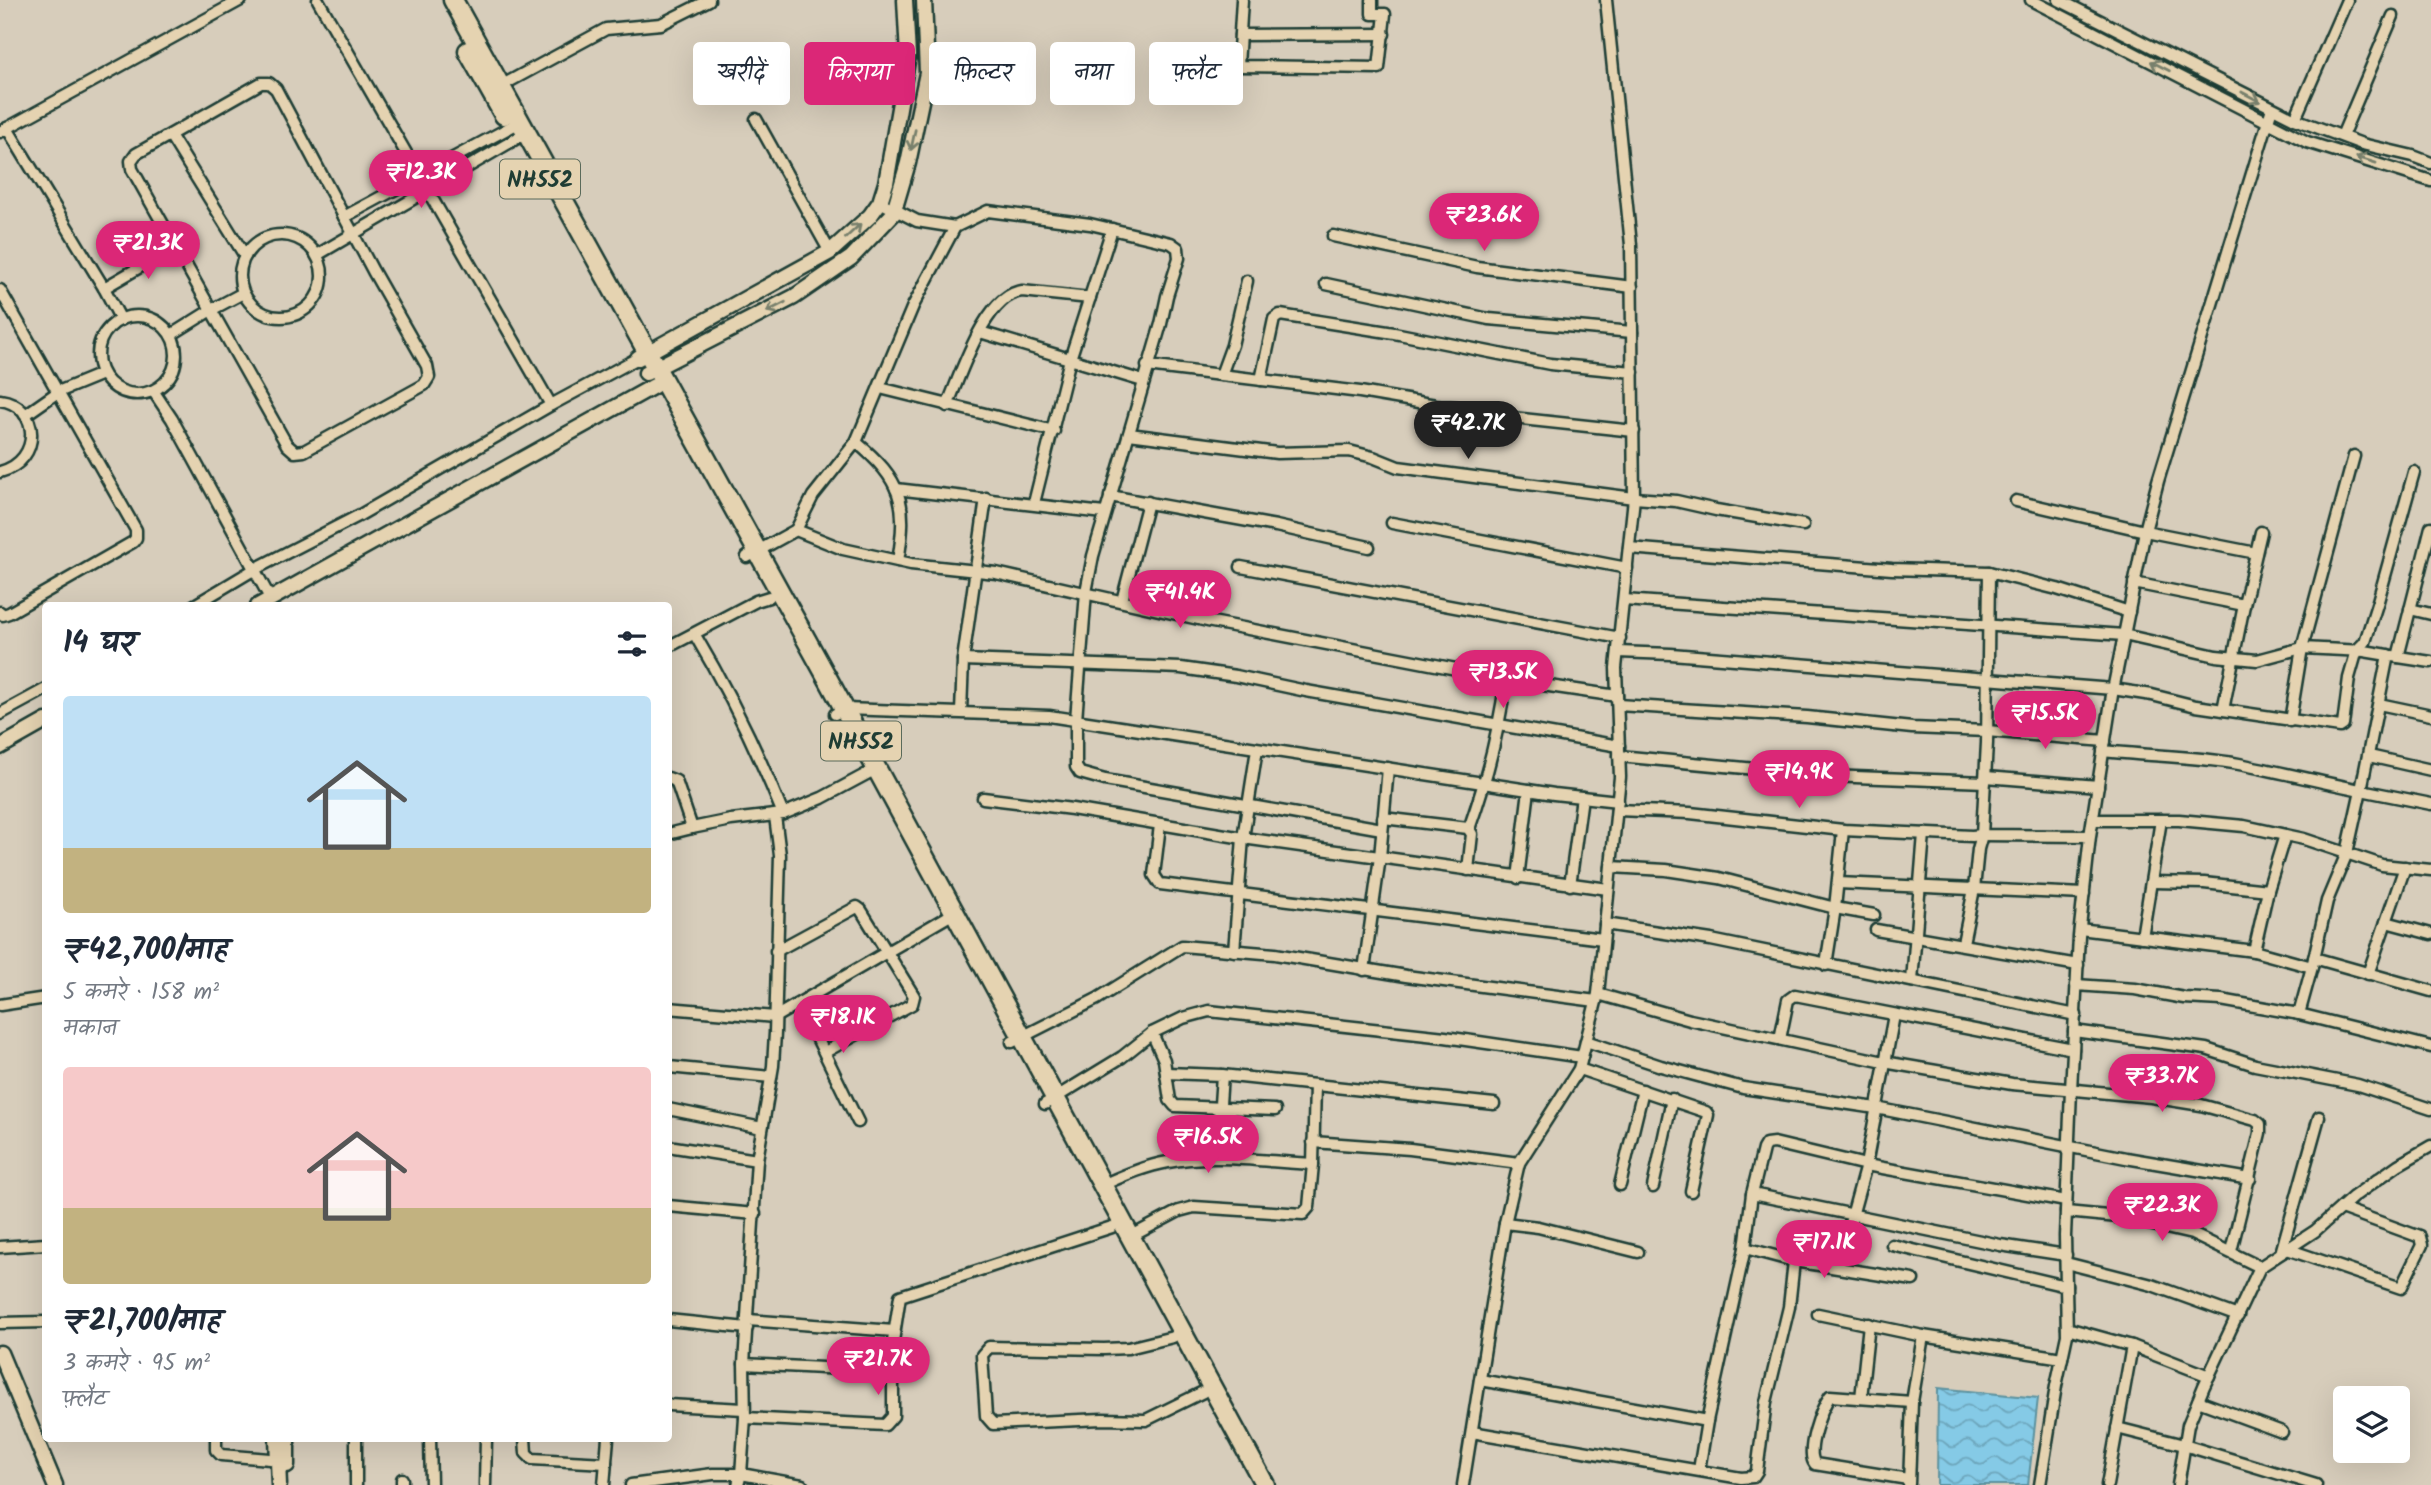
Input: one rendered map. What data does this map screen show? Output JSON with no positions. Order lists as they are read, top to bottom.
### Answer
{
  "streets": {
    "highway": ["NH552"]
  },
  "page": {
    "chip": [
      "खरीदें",
      "किराया",
      "फ़िल्टर",
      "नया",
      "फ़्लैट"
    ],
    "price": [
      "₹12.3K",
      "₹23.6K",
      "₹21.3K",
      "₹42.7K",
      "₹41.4K",
      "₹13.5K",
      "₹15.5K",
      "₹14.9K",
      "₹18.1K",
      "₹33.7K",
      "₹16.5K",
      "₹22.3K",
      "₹17.1K",
      "₹21.7K"
    ],
    "heading": "14 घर",
    "list": [
      {
        "name": "₹42,700/माह",
        "note": "5 कमरे · 158 m² · मकान"
      },
      {
        "name": "₹21,700/माह",
        "note": "3 कमरे · 95 m² · फ़्लैट"
      }
    ]
  }
}
